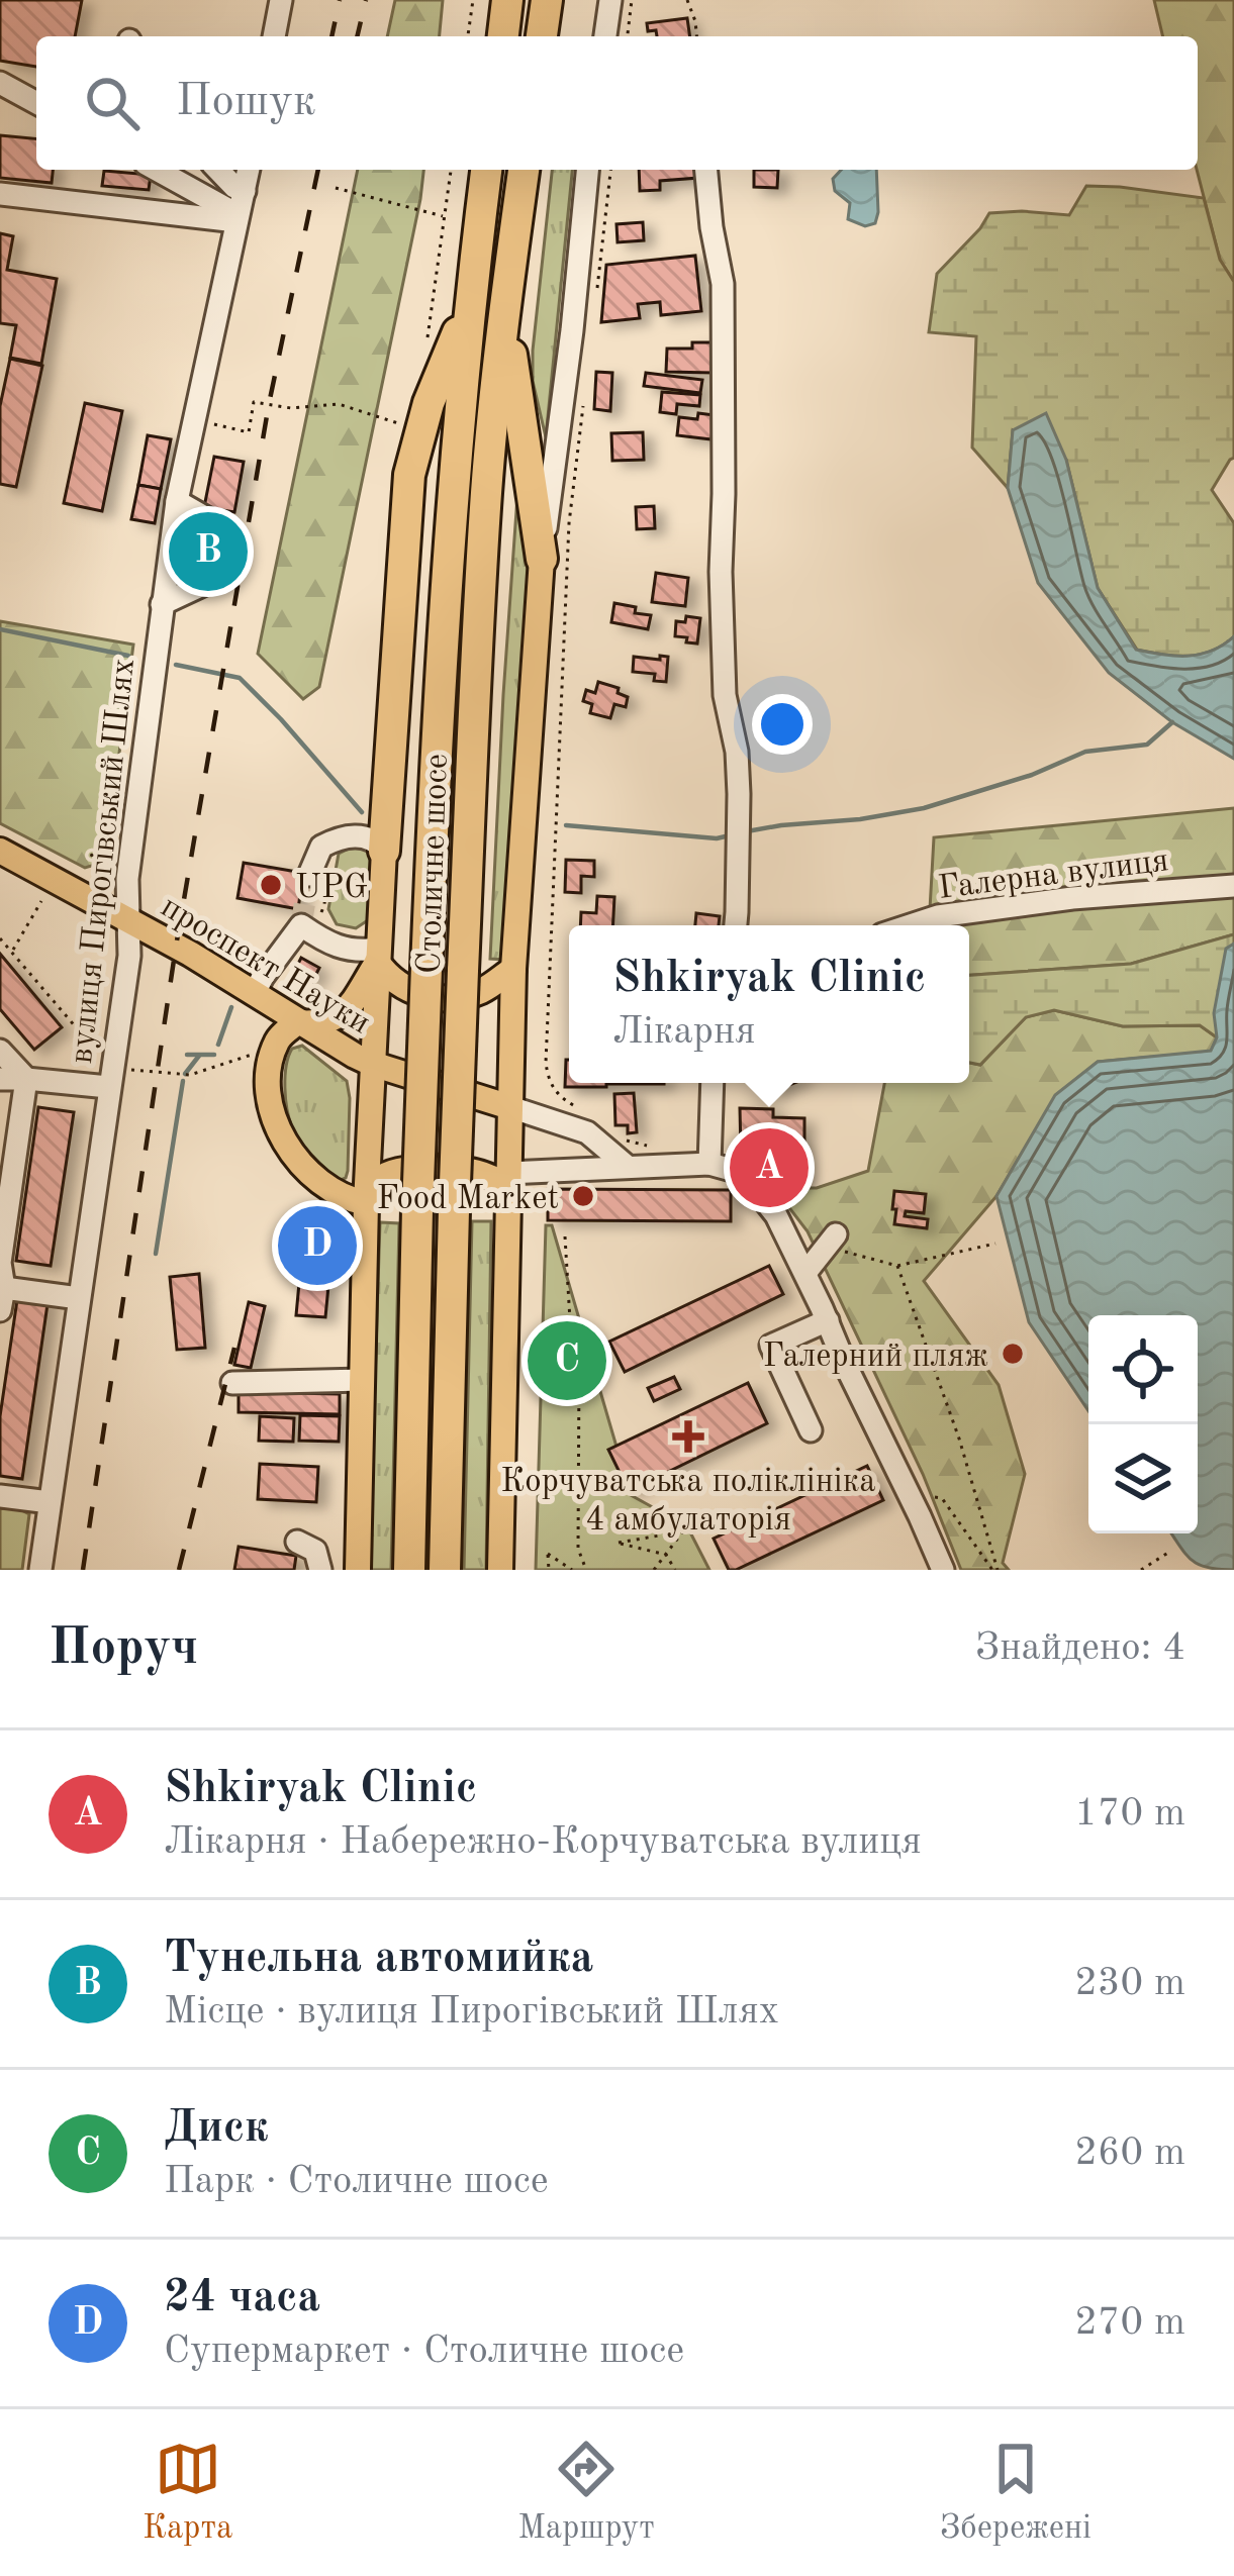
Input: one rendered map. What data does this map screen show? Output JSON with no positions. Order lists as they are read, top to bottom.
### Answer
{
  "streets": {
    "highway": ["Столичне шосе"],
    "main road": ["проспект Науки"],
    "street": ["вулиця Пирогівський Шлях", "Галерна вулиця"]
  },
  "crossings": [
    ["вулиця Пирогівський Шлях", "проспект Науки"]
  ],
  "places": {
    "other": ["UPG", "Food Market", "Галерний пляж"],
    "health": ["Корчуватська поліклініка 4 амбулаторія"]
  },
  "page": {
    "search": "Пошук",
    "pins": [
      "B",
      "A",
      "D",
      "C"
    ],
    "popup": ["Shkiryak Clinic", "Лікарня"],
    "heading": ["Поруч", "Знайдено: 4"],
    "list": [
      {
        "mark": "A",
        "name": "Shkiryak Clinic",
        "note": "Лікарня · Набережно-Корчуватська вулиця",
        "value": "170 m"
      },
      {
        "mark": "B",
        "name": "Тунельна автомийка",
        "note": "Місце · вулиця Пирогівський Шлях",
        "value": "230 m"
      },
      {
        "mark": "C",
        "name": "Диск",
        "note": "Парк · Столичне шосе",
        "value": "260 m"
      },
      {
        "mark": "D",
        "name": "24 часа",
        "note": "Супермаркет · Столичне шосе",
        "value": "270 m"
      }
    ],
    "nav": ["Карта", "Маршрут", "Збережені"]
  }
}
